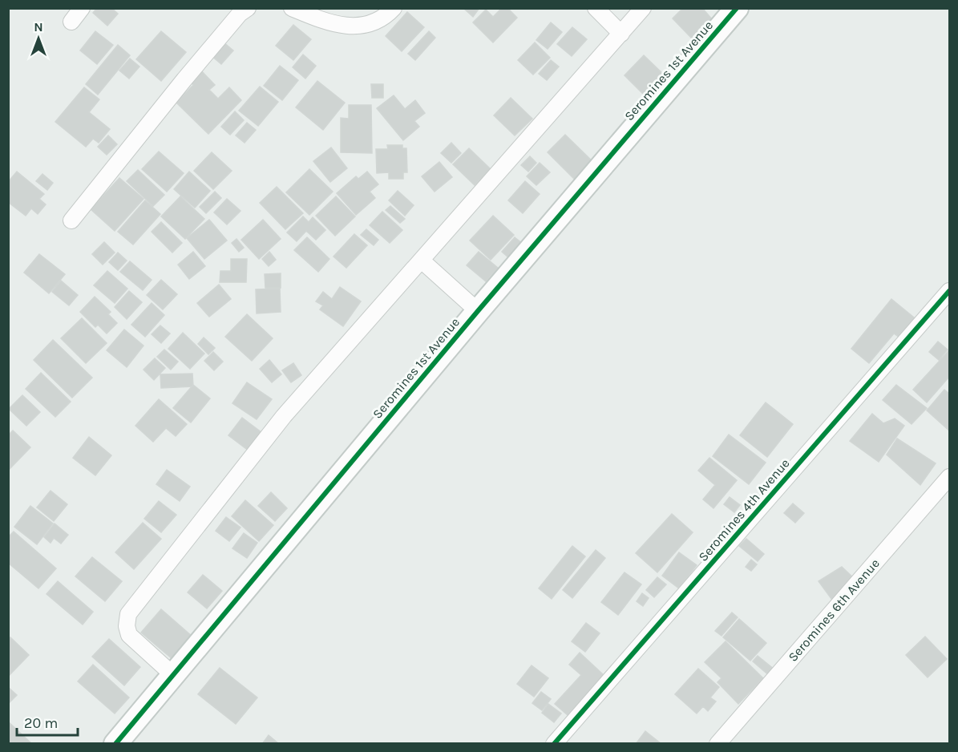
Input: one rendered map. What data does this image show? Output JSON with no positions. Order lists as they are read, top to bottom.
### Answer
{
  "streets": {
    "street": ["Seromines 1st Avenue", "Seromines 4th Avenue", "Seromines 6th Avenue"]
  },
  "scale_bar": "20 m",
  "north": "top"
}
